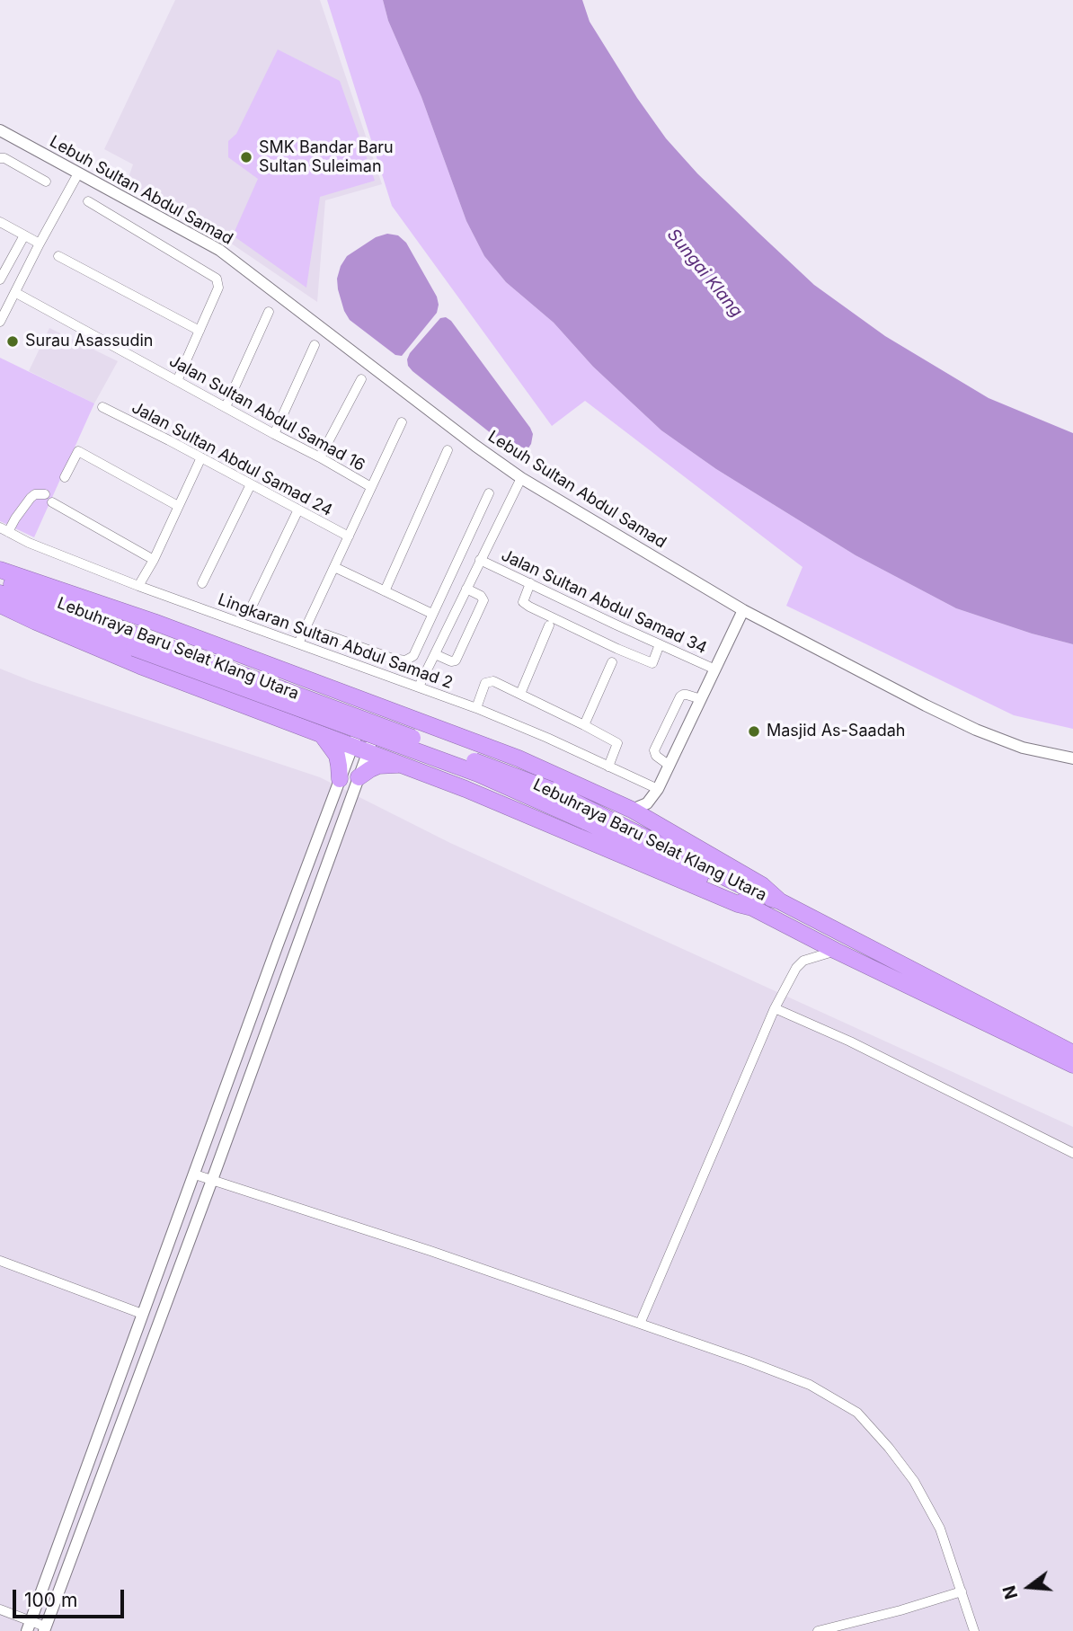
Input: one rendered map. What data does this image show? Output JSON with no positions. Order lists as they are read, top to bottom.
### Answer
{
  "streets": {
    "highway": ["Lebuhraya Baru Selat Klang Utara"],
    "street": [
      "Lebuh Sultan Abdul Samad",
      "Jalan Sultan Abdul Samad 16",
      "Jalan Sultan Abdul Samad 24",
      "Jalan Sultan Abdul Samad 34",
      "Lingkaran Sultan Abdul Samad 2"
    ]
  },
  "water": ["Sungai Klang"],
  "places": ["SMK Bandar Baru Sultan Suleiman", "Surau Asassudin", "Masjid As-Saadah"],
  "scale_bar": "100 m",
  "north": "left"
}
